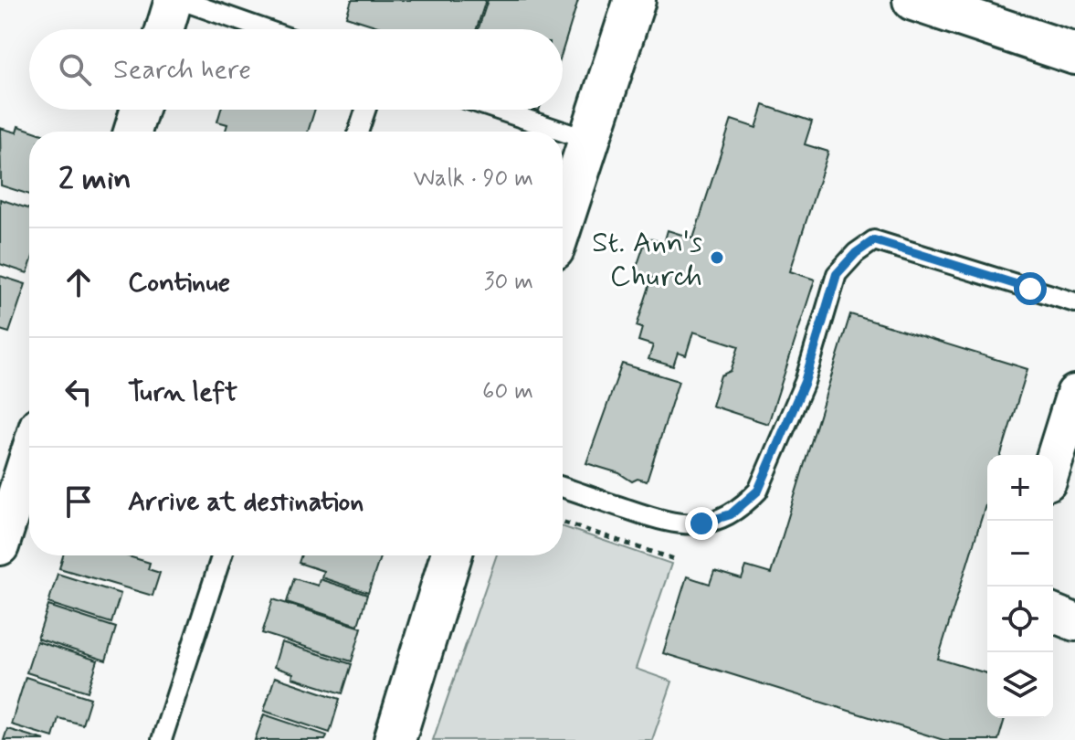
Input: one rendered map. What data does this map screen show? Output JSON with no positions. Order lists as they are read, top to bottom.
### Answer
{
  "places": ["St. Ann's Church"],
  "page": {
    "search": "Search here",
    "heading": ["2 min", "Walk · 90 m"],
    "list": [
      ["Continue", "30 m"],
      ["Turn left", "60 m"],
      "Arrive at destination"
    ],
    "map_buttons": ["+", "−"]
  }
}
